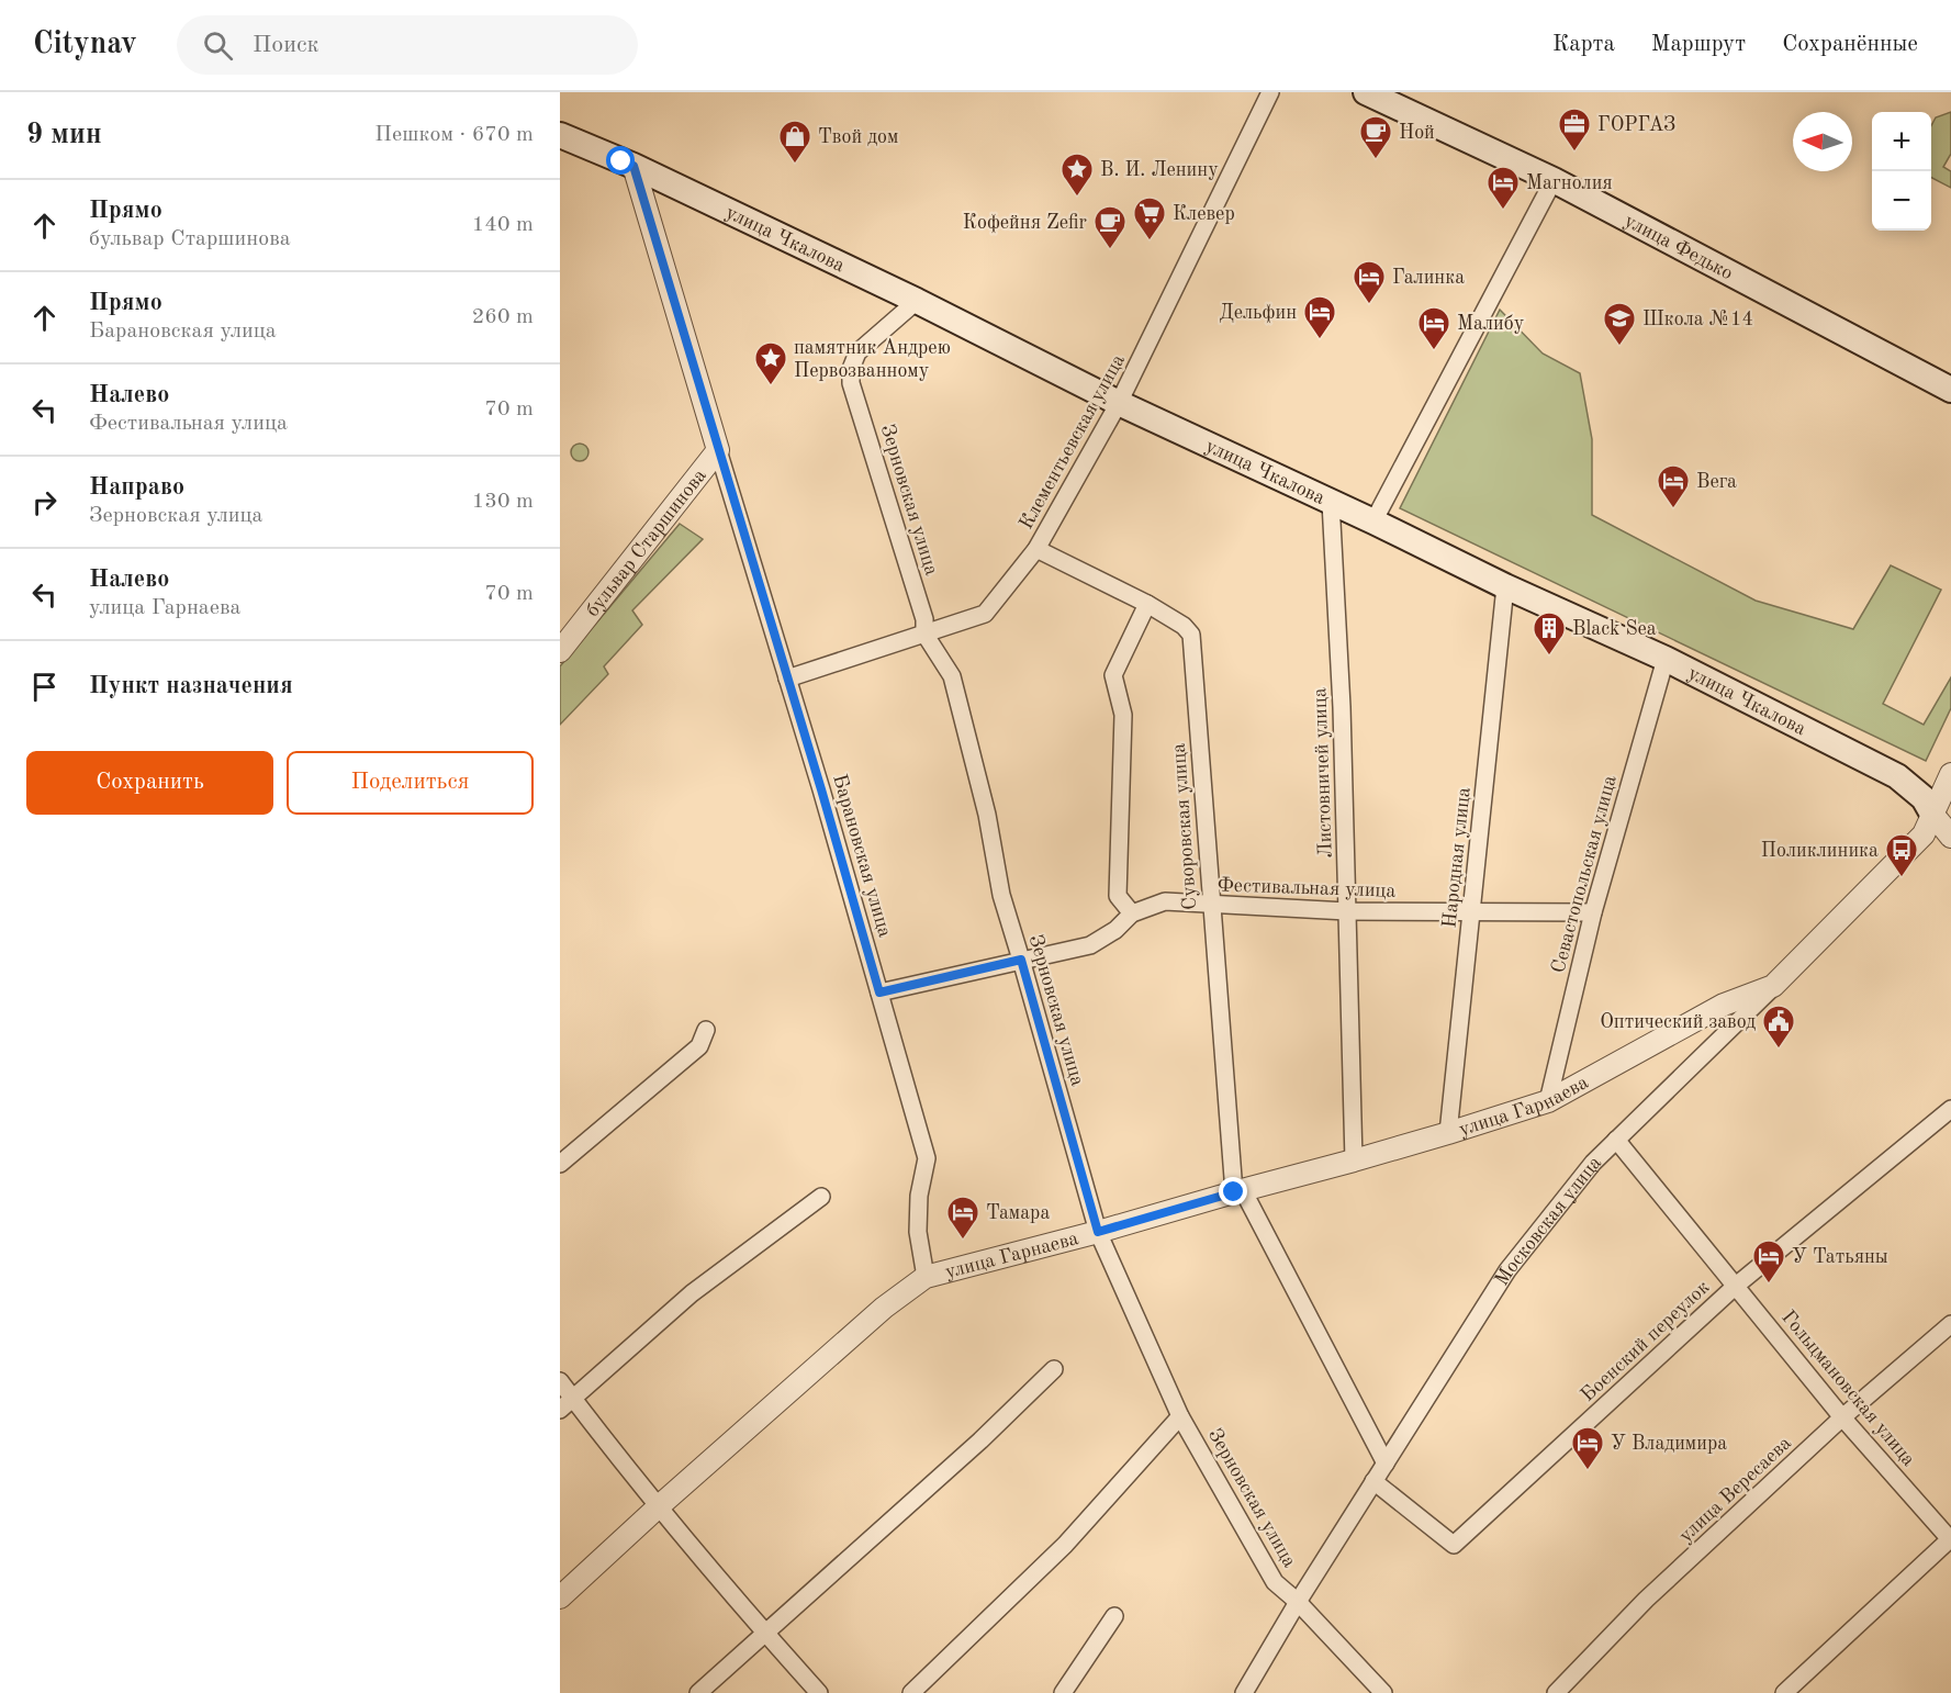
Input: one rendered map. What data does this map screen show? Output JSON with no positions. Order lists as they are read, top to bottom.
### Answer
{
  "streets": {
    "main road": ["улица Чкалова", "улица Федько"],
    "street": [
      "Клементьевская улица",
      "Зерновская улица",
      "бульвар Старшинова",
      "Листовничей улица",
      "Суворовская улица",
      "Барановская улица",
      "Народная улица",
      "Севастопольская улица",
      "Фестивальная улица",
      "улица Гарнаева",
      "Московская улица",
      "Боенский переулок",
      "Гольцмановская улица",
      "улица Вересаева"
    ]
  },
  "crossings": [
    ["улица Чкалова", "Клементьевская улица"],
    ["улица Чкалова", "Зерновская улица"],
    ["улица Чкалова", "бульвар Старшинова"],
    ["улица Чкалова", "Листовничей улица"],
    ["улица Чкалова", "Народная улица"],
    ["улица Чкалова", "Севастопольская улица"],
    ["улица Чкалова", "Московская улица"],
    ["Клементьевская улица", "Зерновская улица"],
    ["Клементьевская улица", "Суворовская улица"],
    ["Клементьевская улица", "Барановская улица"],
    ["Зерновская улица", "Фестивальная улица"],
    ["Зерновская улица", "улица Гарнаева"],
    ["Зерновская улица", "Московская улица"],
    ["бульвар Старшинова", "Барановская улица"],
    ["Листовничей улица", "Фестивальная улица"],
    ["Листовничей улица", "улица Гарнаева"],
    ["Суворовская улица", "Фестивальная улица"],
    ["Суворовская улица", "улица Гарнаева"],
    ["Суворовская улица", "Московская улица"],
    ["Барановская улица", "Фестивальная улица"],
    ["Барановская улица", "улица Гарнаева"],
    ["Народная улица", "Фестивальная улица"],
    ["Народная улица", "улица Гарнаева"],
    ["Севастопольская улица", "Фестивальная улица"],
    ["Севастопольская улица", "улица Гарнаева"],
    ["улица Гарнаева", "Московская улица"],
    ["Московская улица", "Боенский переулок"],
    ["Московская улица", "Гольцмановская улица"],
    ["Боенский переулок", "Гольцмановская улица"],
    ["Гольцмановская улица", "улица Вересаева"]
  ],
  "places": {
    "office": ["ГОРГАЗ"],
    "cafe": ["Ной", "Кофейня Zefir"],
    "shop": ["Твой дом"],
    "place": ["В. И. Ленину", "памятник Андрею Первозванному"],
    "hotel": [
      "Магнолия",
      "Галинка",
      "Дельфин",
      "Малибу",
      "Вега",
      "Тамара",
      "У Татьяны",
      "У Владимира"
    ],
    "supermarket": ["Клевер"],
    "school or university": ["Школа №14"],
    "building": ["Black Sea"],
    "bus stop": ["Поликлиника"],
    "public building": ["Оптический завод"]
  },
  "north": "left",
  "page": {
    "header": "Citynav",
    "search": "Поиск",
    "nav": ["Карта", "Маршрут", "Сохранённые"],
    "heading": ["9 мин", "Пешком · 670 m"],
    "map_buttons": ["+", "−"],
    "list": [
      ["Прямо", "бульвар Старшинова", "140 m"],
      ["Прямо", "Барановская улица", "260 m"],
      ["Налево", "Фестивальная улица", "70 m"],
      ["Направо", "Зерновская улица", "130 m"],
      ["Налево", "улица Гарнаева", "70 m"],
      "Пункт назначения"
    ],
    "buttons": ["Сохранить", "Поделиться"]
  }
}
